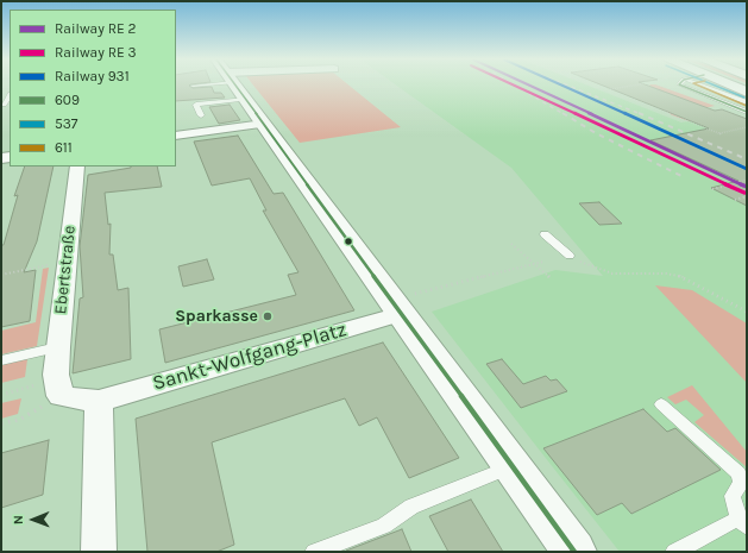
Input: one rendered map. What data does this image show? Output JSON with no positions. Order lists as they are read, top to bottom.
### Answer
{
  "streets": {
    "street": ["Ebertstraße", "Sankt-Wolfgang-Platz"]
  },
  "crossings": [
    ["Ebertstraße", "Sankt-Wolfgang-Platz"]
  ],
  "places": ["Sparkasse"],
  "lines": [
    "rail line 931",
    "transit line 609",
    "transit line 537",
    "transit line 611"
  ],
  "legend": [
    "Railway RE 2",
    "Railway RE 3",
    "Railway 931",
    "609",
    "537",
    "611"
  ],
  "north": "left"
}
